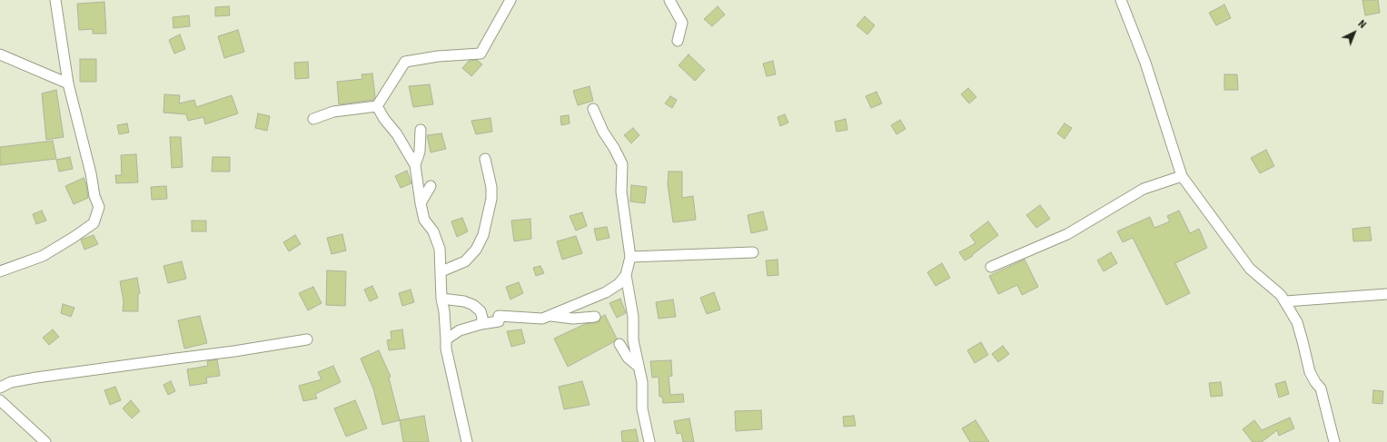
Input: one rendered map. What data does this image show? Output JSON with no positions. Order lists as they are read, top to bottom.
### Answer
{
  "north": "top right"
}
